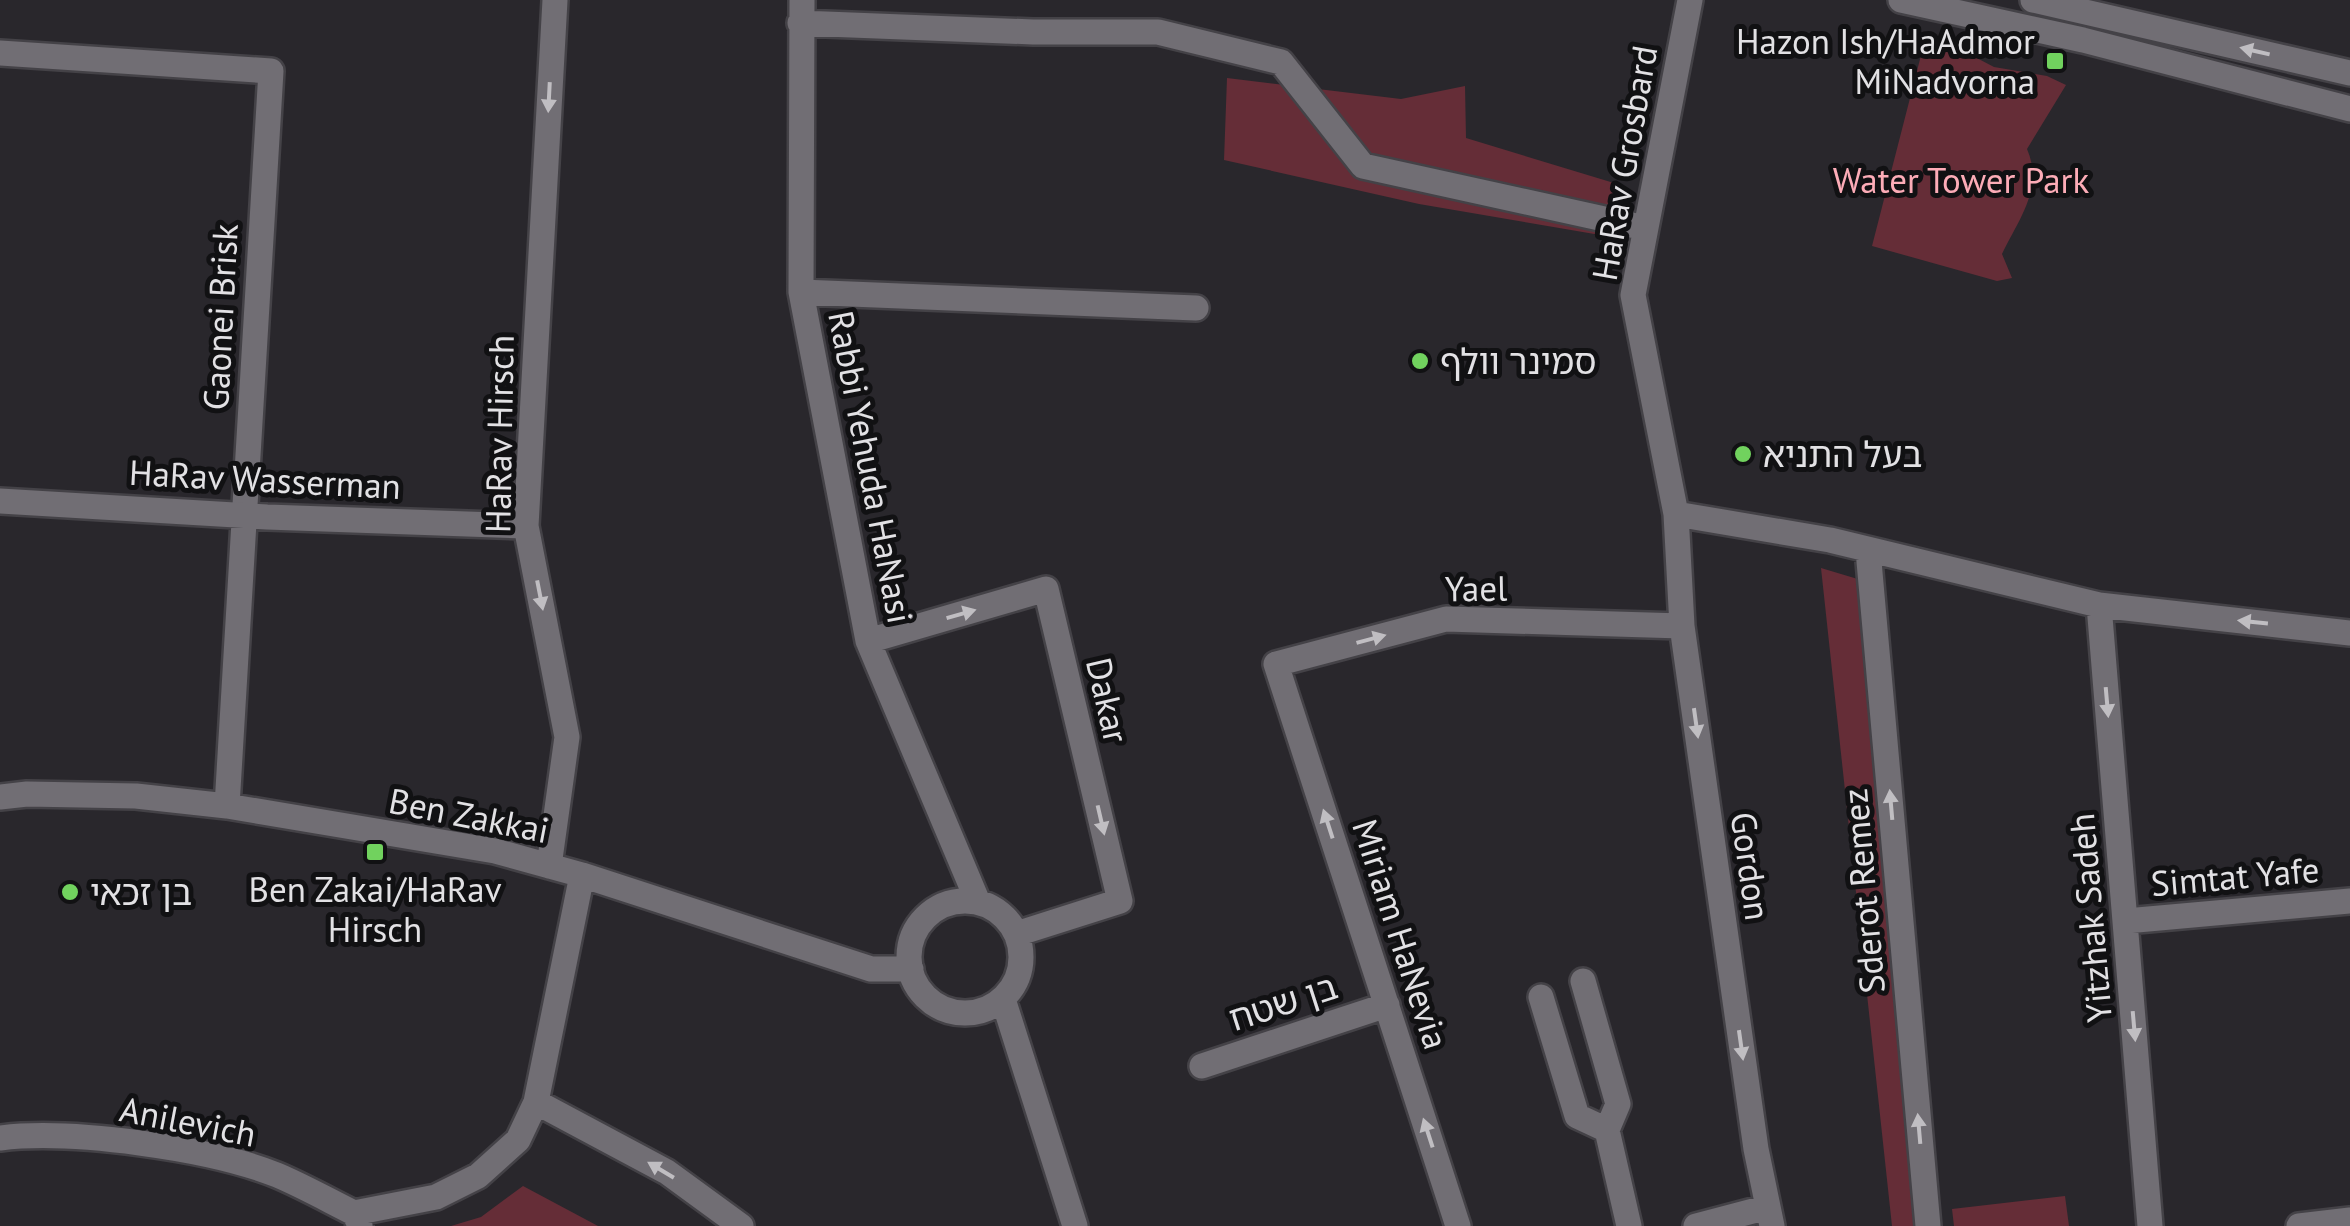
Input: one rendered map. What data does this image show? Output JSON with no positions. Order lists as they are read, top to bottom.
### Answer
{
  "streets": {
    "street": [
      "HaRav Grosbard",
      "Gaonei Brisk",
      "HaRav Hirsch",
      "Rabbi Yehuda HaNasi",
      "HaRav Wasserman",
      "Yael",
      "Dakar",
      "Ben Zakkai",
      "Gordon",
      "Simtat Yafe",
      "Sderot Remez",
      "Yitzhak Sadeh",
      "Miriam HaNevia",
      "בן שטח",
      "Anilevich"
    ]
  },
  "crossings": [
    ["HaRav Grosbard", "Gordon"],
    ["Gaonei Brisk", "HaRav Wasserman"],
    ["Gaonei Brisk", "Ben Zakkai"],
    ["HaRav Hirsch", "HaRav Wasserman"],
    ["HaRav Hirsch", "Ben Zakkai"],
    ["Rabbi Yehuda HaNasi", "Dakar"],
    ["Rabbi Yehuda HaNasi", "Ben Zakkai"],
    ["Yael", "Gordon"],
    ["Yael", "Miriam HaNevia"],
    ["Dakar", "Ben Zakkai"],
    ["Ben Zakkai", "Anilevich"],
    ["Simtat Yafe", "Yitzhak Sadeh"],
    ["Miriam HaNevia", "בן שטח"]
  ],
  "one_way": [
    "HaRav Hirsch",
    "Yael",
    "Sderot Remez",
    "Yitzhak Sadeh"
  ],
  "parks": ["Water Tower Park"],
  "places": {
    "transit": ["Hazon Ish/HaAdmor MiNadvorna", "Ben Zakai/HaRav Hirsch"],
    "other": ["סמינר וולף", "בעל התניא", "בן זכאי"]
  }
}
